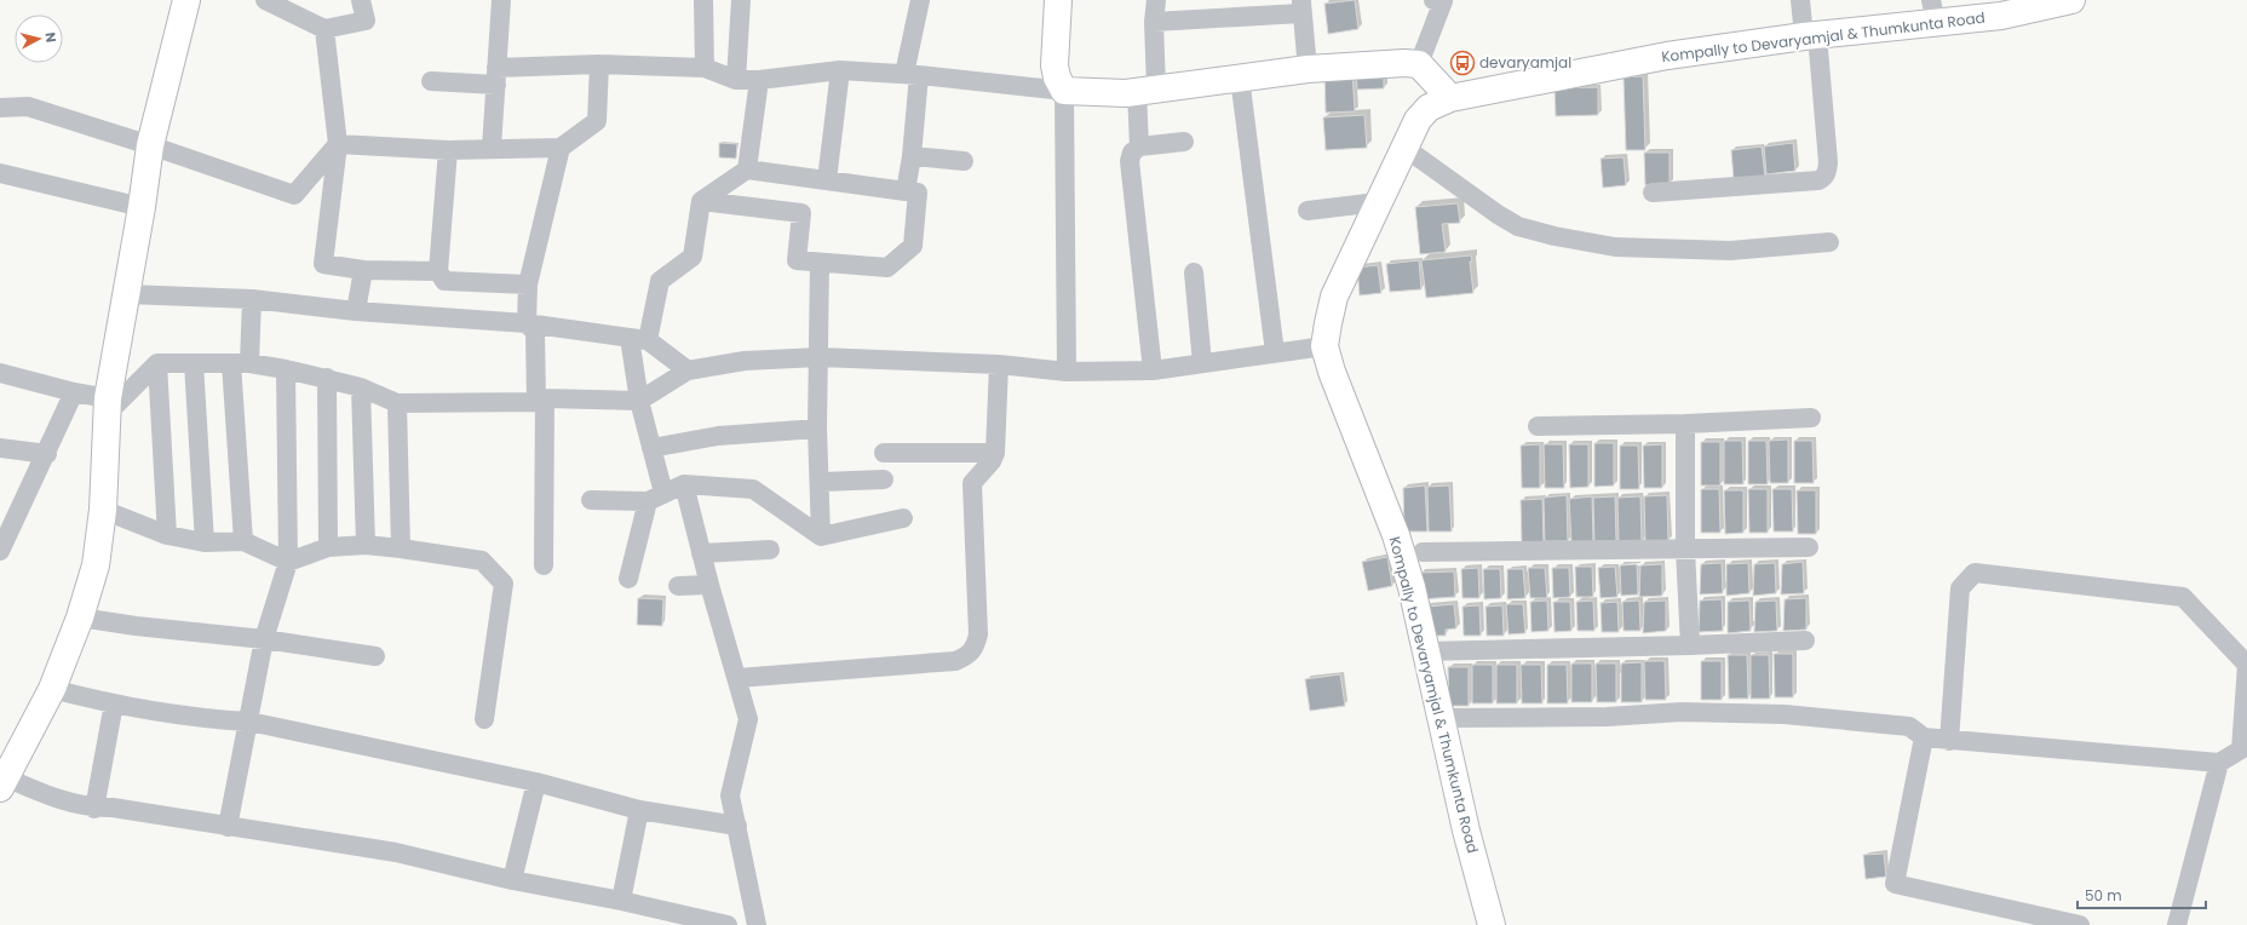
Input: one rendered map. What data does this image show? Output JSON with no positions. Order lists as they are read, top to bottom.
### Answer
{
  "streets": {
    "main road": ["Kompally to Devaryamjal & Thumkunta Road"]
  },
  "places": {
    "bus stop": ["devaryamjal"]
  },
  "scale_bar": "50 m",
  "north": "right"
}
